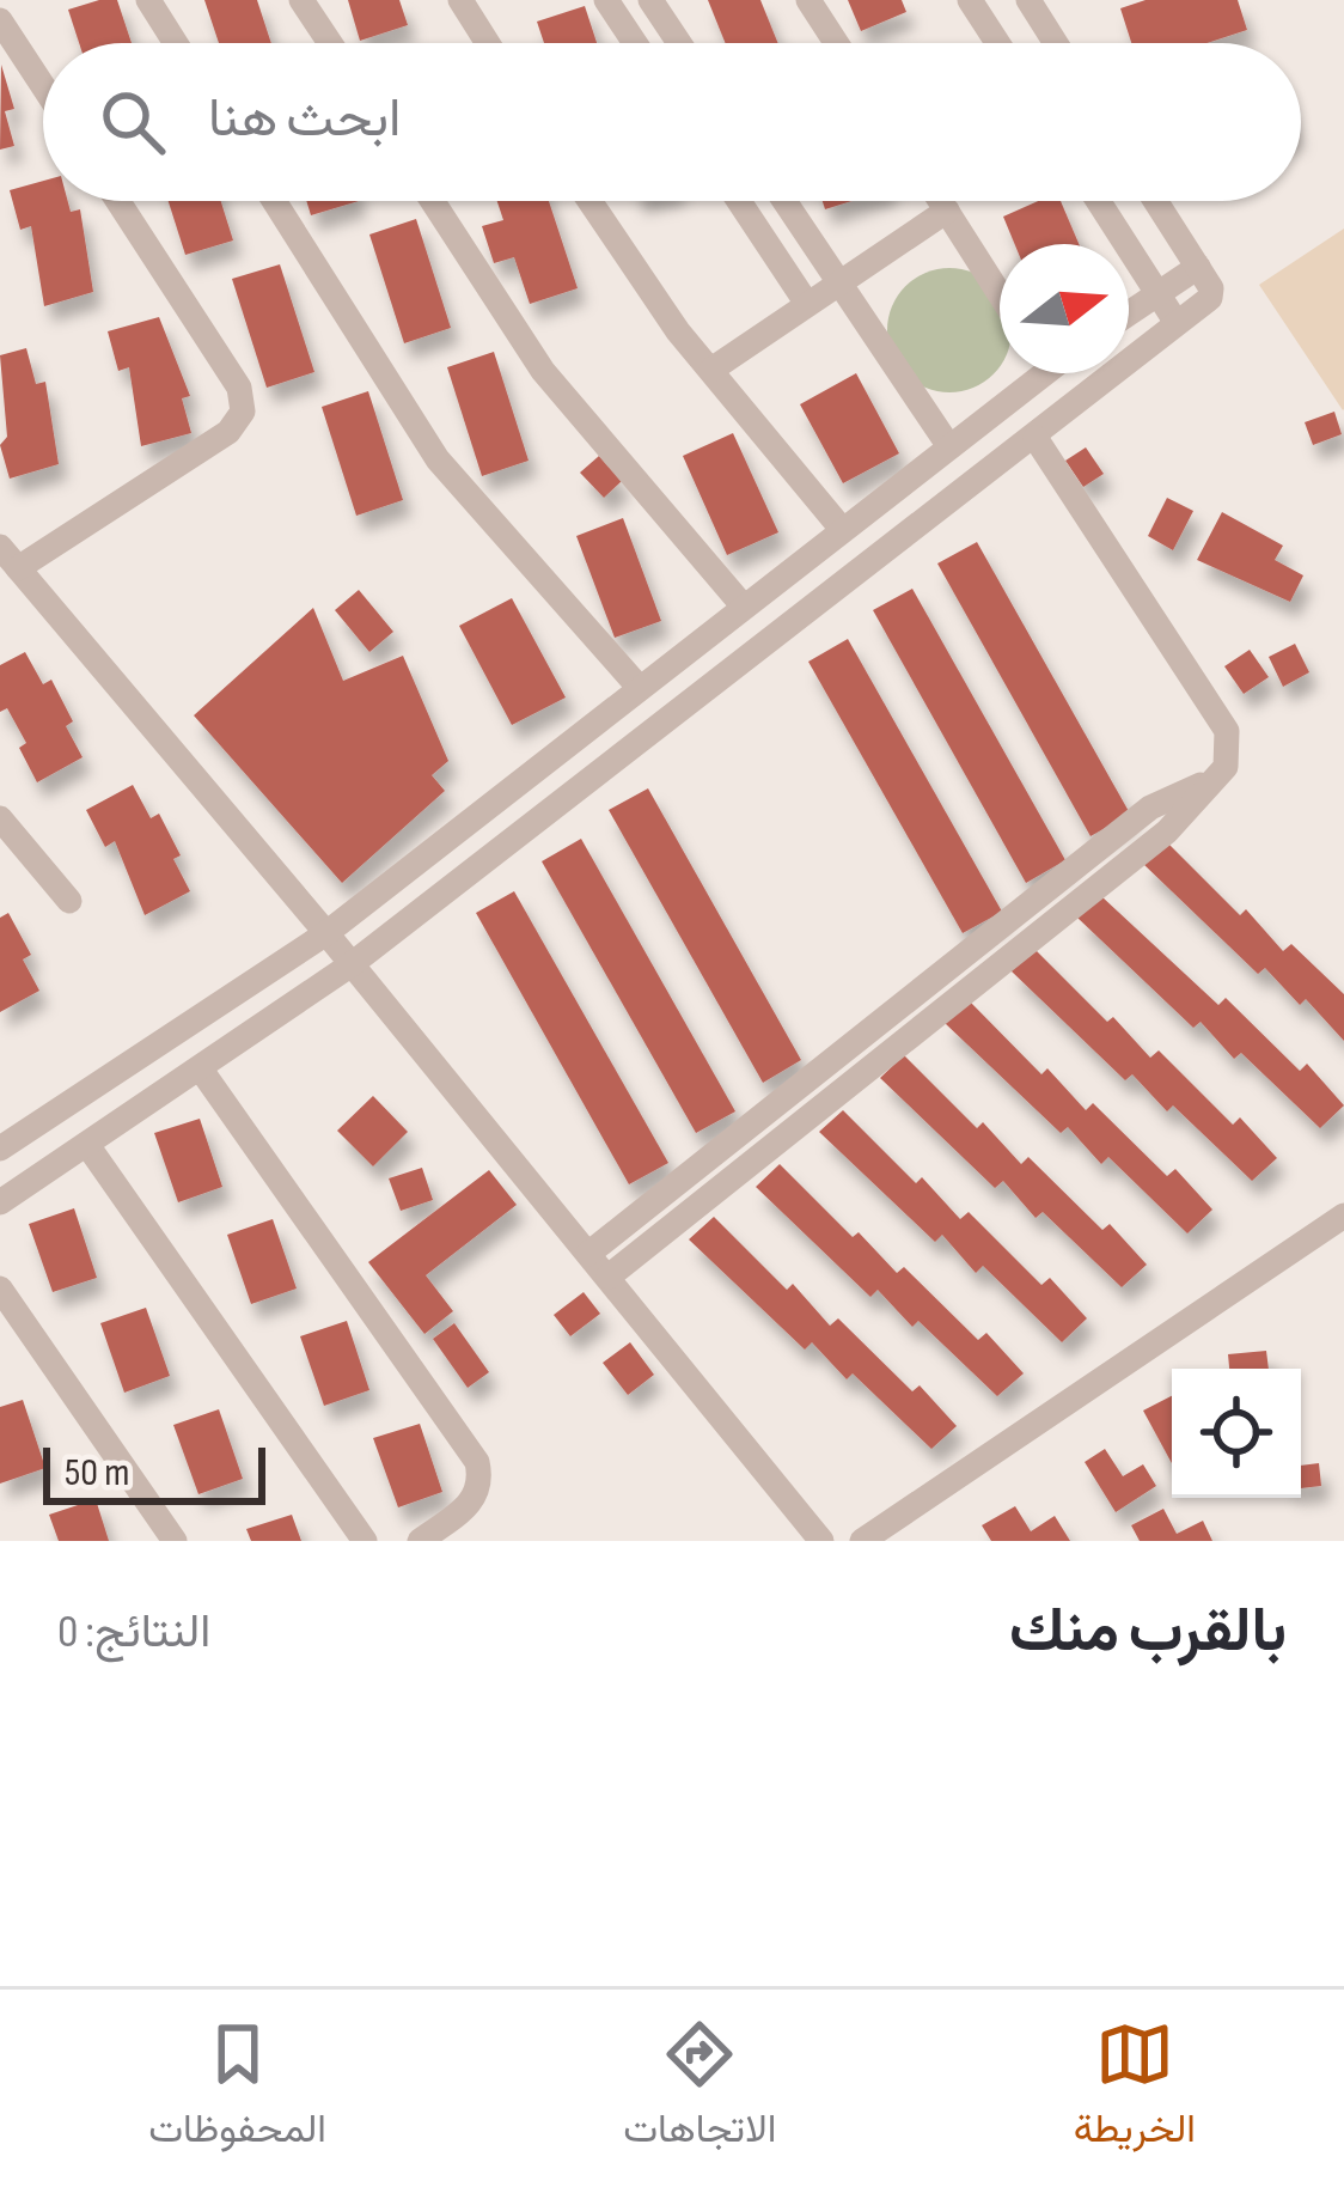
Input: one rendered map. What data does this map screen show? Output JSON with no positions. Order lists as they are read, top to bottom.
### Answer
{
  "scale_bar": "50 m",
  "north": "right",
  "page": {
    "search": "ابحث هنا",
    "scale": "50 m",
    "heading": ["بالقرب منك", "النتائج: 0"],
    "nav": ["الخريطة", "الاتجاهات", "المحفوظات"]
  }
}
